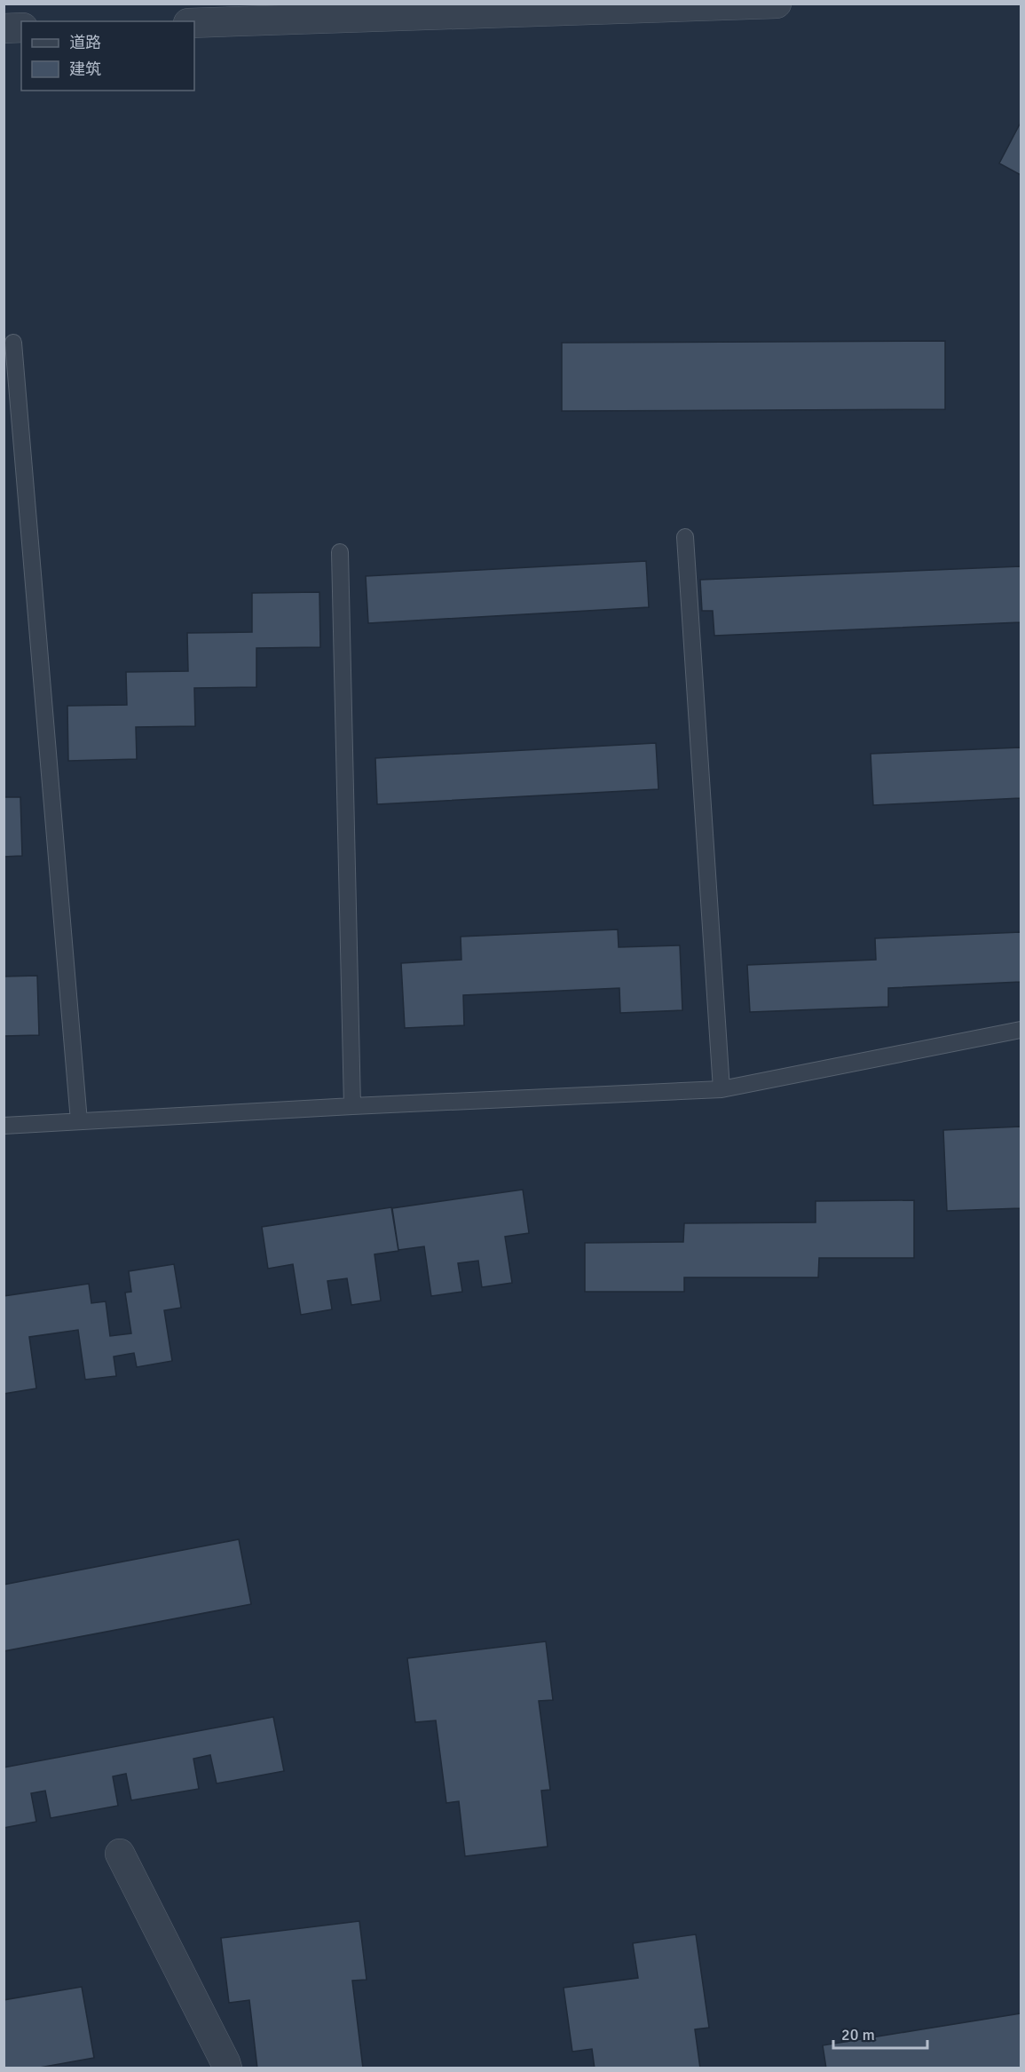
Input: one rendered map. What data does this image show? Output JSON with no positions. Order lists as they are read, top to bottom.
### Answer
{
  "legend": ["道路", "建筑"],
  "scale_bar": "20 m"
}
